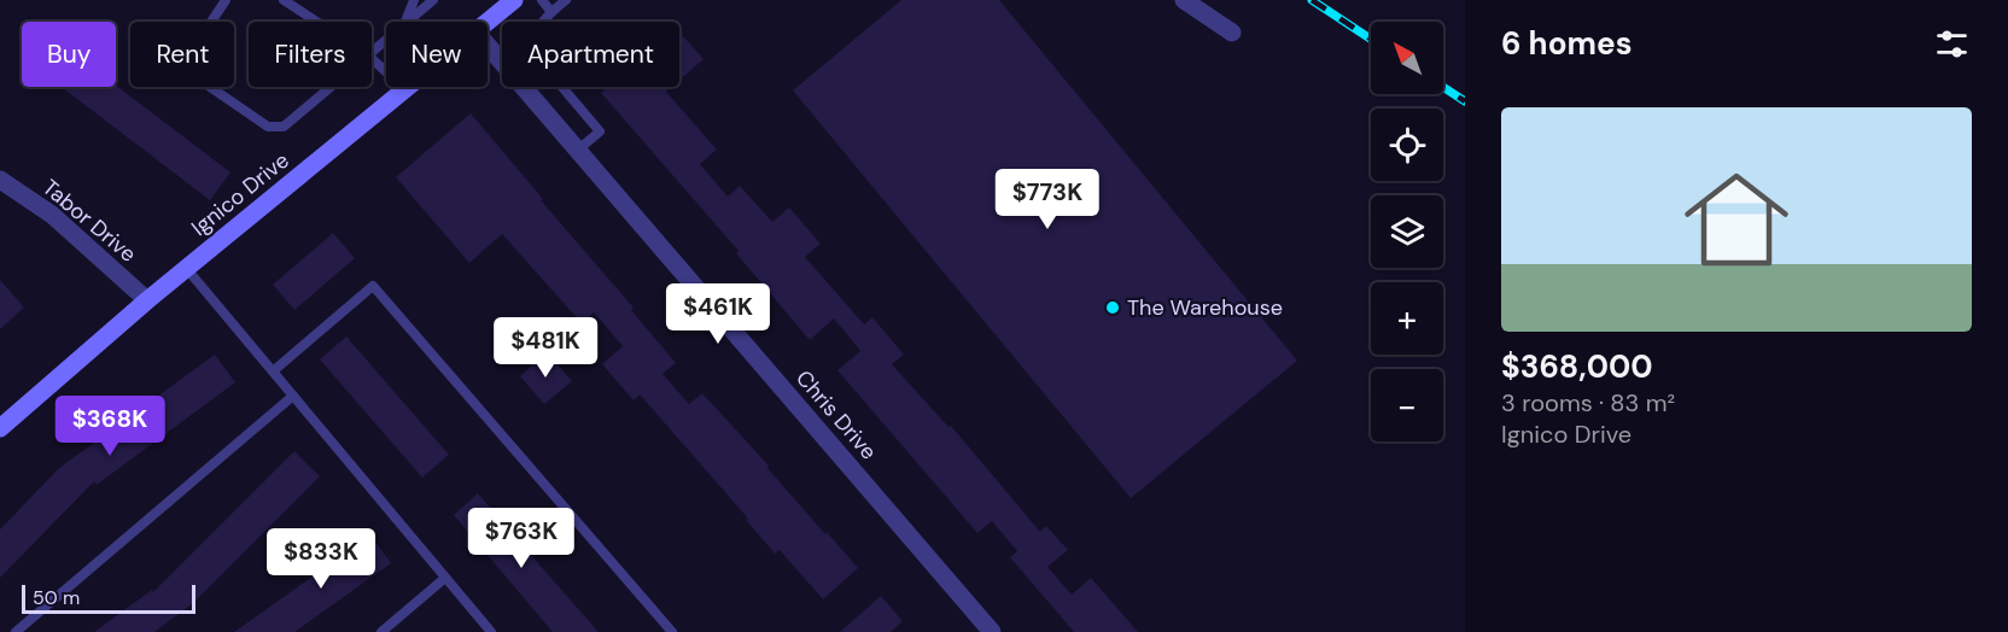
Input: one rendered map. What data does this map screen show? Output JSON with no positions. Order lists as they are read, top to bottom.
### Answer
{
  "streets": {
    "street": ["Ignico Drive", "Tabor Drive", "Chris Drive"]
  },
  "crossings": [
    ["Ignico Drive", "Tabor Drive"]
  ],
  "places": ["The Warehouse"],
  "scale_bar": "50 m",
  "north": "top left",
  "page": {
    "heading": "6 homes",
    "map_buttons": ["+", "−"],
    "chip": [
      "Buy",
      "Rent",
      "Filters",
      "New",
      "Apartment"
    ],
    "list": [
      {
        "name": "$368,000",
        "note": "3 rooms · 83 m² · Ignico Drive"
      }
    ],
    "price": [
      "$773K",
      "$461K",
      "$481K",
      "$368K",
      "$763K",
      "$833K"
    ],
    "scale": "50 m"
  }
}
